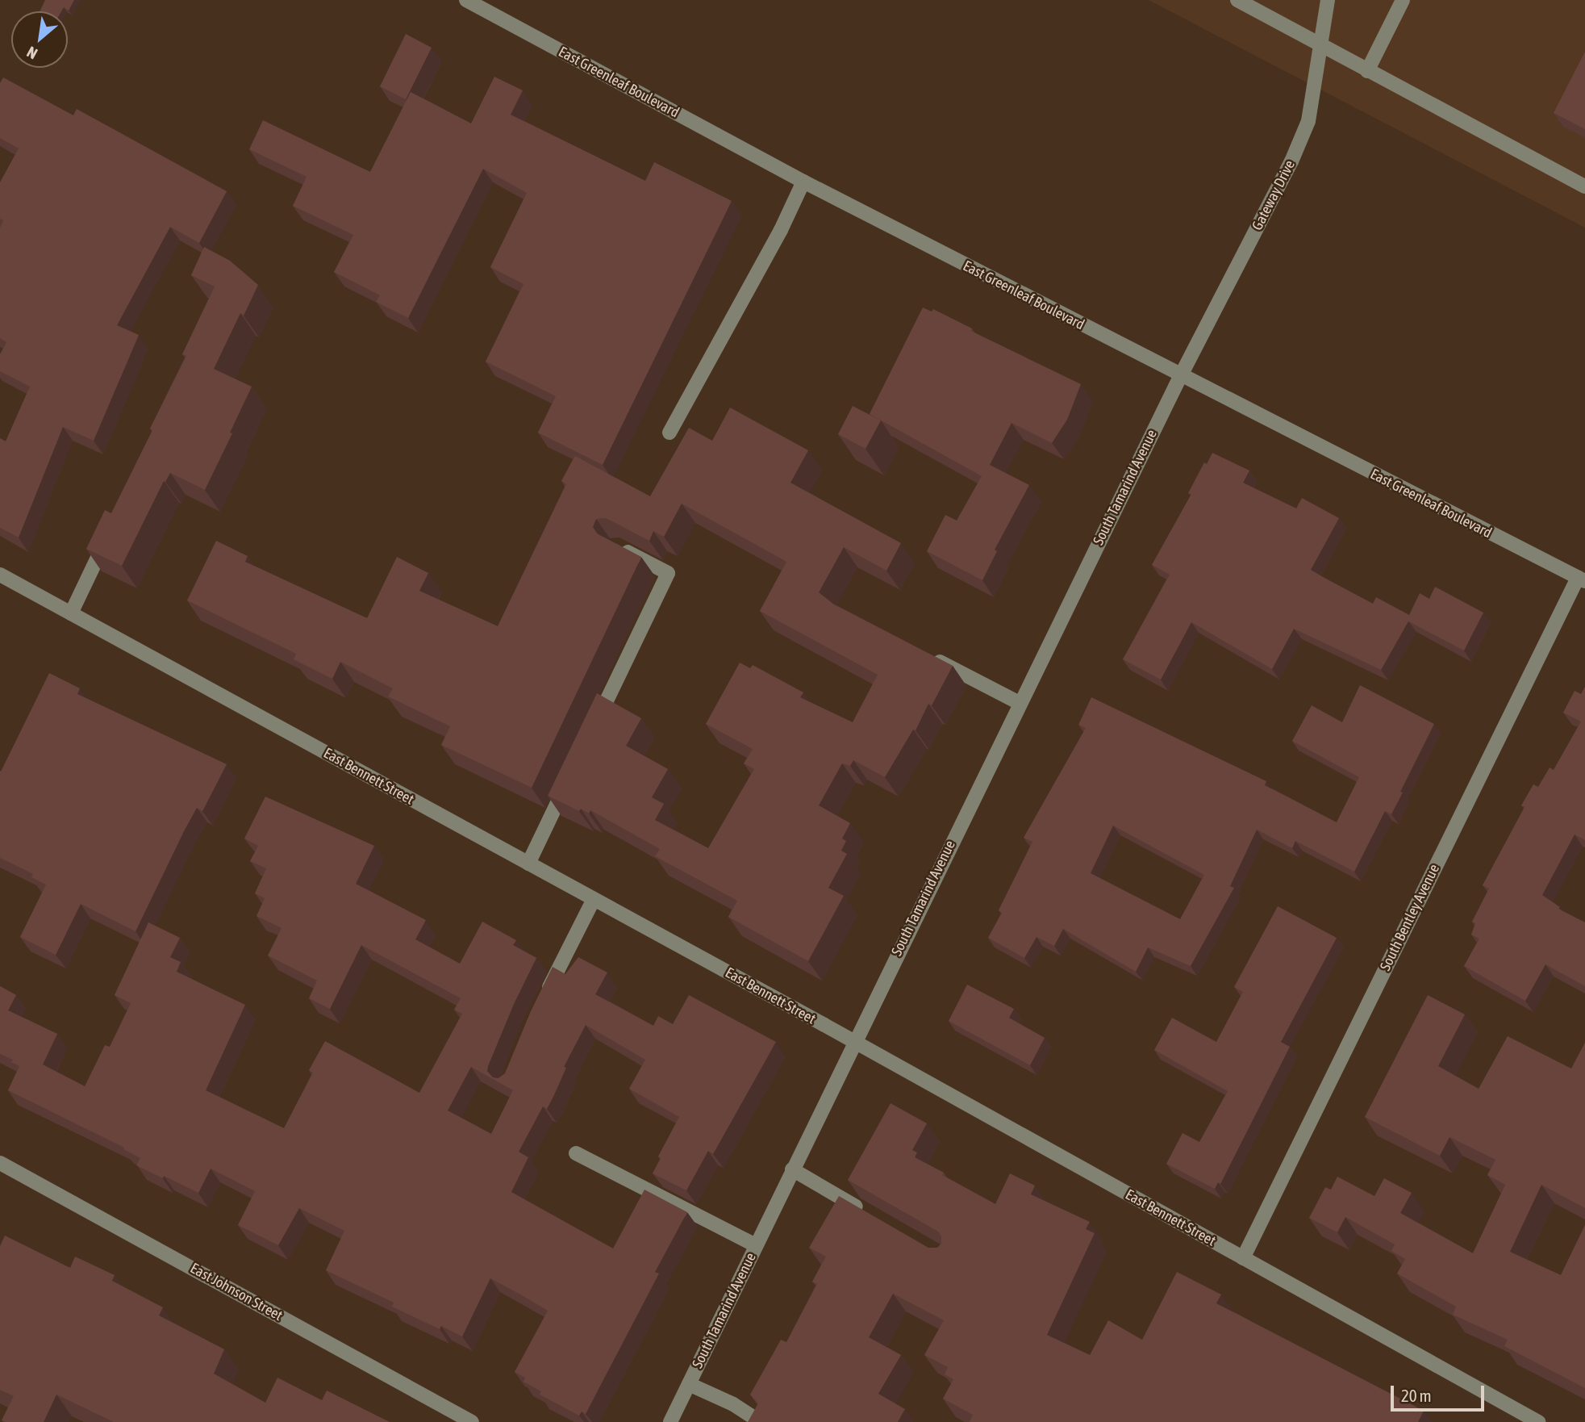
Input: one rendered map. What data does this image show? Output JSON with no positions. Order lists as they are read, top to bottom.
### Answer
{
  "streets": {
    "street": [
      "East Greenleaf Boulevard",
      "Gateway Drive",
      "South Tamarind Avenue",
      "East Bennett Street",
      "South Bentley Avenue",
      "East Johnson Street"
    ]
  },
  "crossings": [
    ["East Greenleaf Boulevard", "Gateway Drive"],
    ["East Greenleaf Boulevard", "South Tamarind Avenue"],
    ["East Greenleaf Boulevard", "South Bentley Avenue"],
    ["Gateway Drive", "South Tamarind Avenue"],
    ["South Tamarind Avenue", "East Bennett Street"],
    ["East Bennett Street", "South Bentley Avenue"]
  ],
  "scale_bar": "20 m",
  "north": "bottom left"
}
